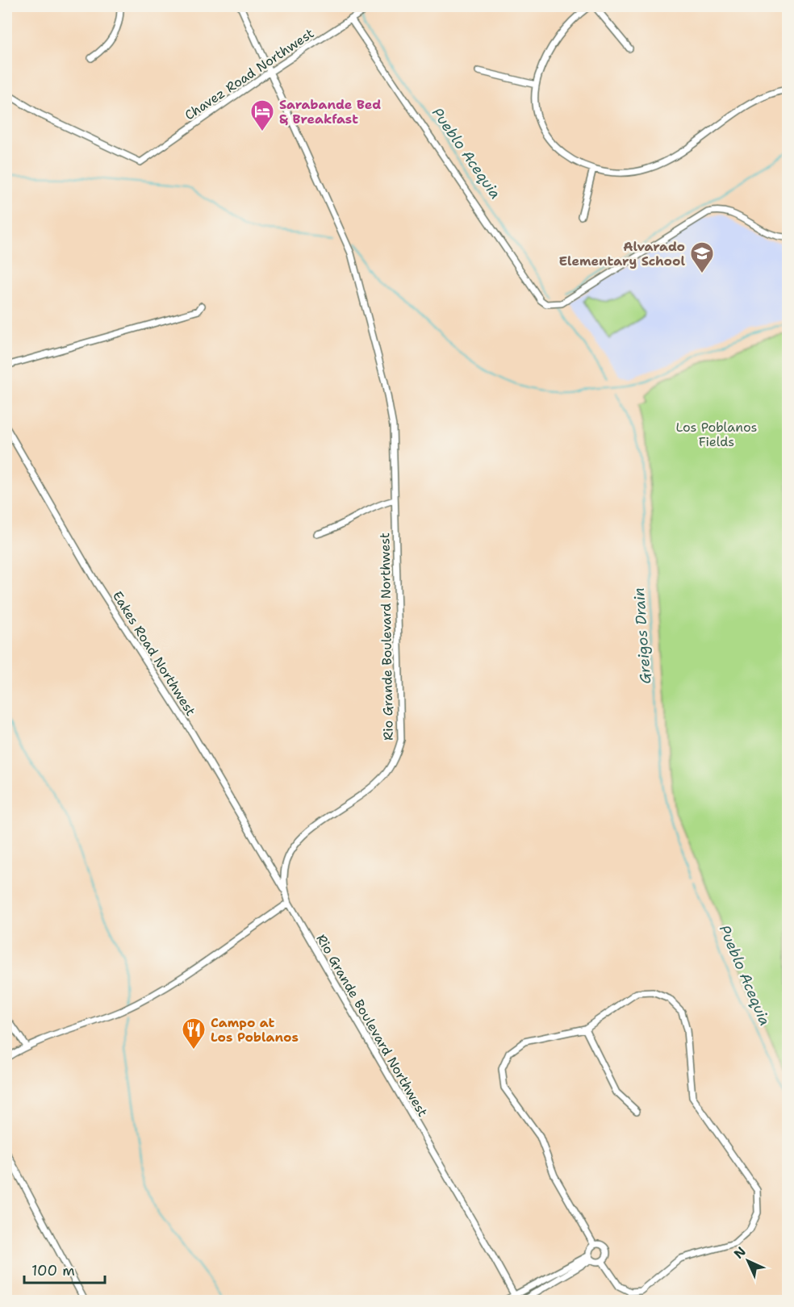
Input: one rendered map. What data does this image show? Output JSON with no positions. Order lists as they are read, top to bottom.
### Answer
{
  "streets": {
    "street": ["Chavez Road Northwest", "Rio Grande Boulevard Northwest", "Eakes Road Northwest"]
  },
  "crossings": [
    ["Chavez Road Northwest", "Rio Grande Boulevard Northwest"],
    ["Rio Grande Boulevard Northwest", "Eakes Road Northwest"]
  ],
  "water": ["Pueblo Acequia", "Greigos Drain"],
  "parks": ["Los Poblanos Fields"],
  "places": {
    "hotel": ["Sarabande Bed & Breakfast"],
    "school or university": ["Alvarado Elementary School"],
    "restaurant": ["Campo at Los Poblanos"]
  },
  "scale_bar": "100 m",
  "north": "top left"
}
